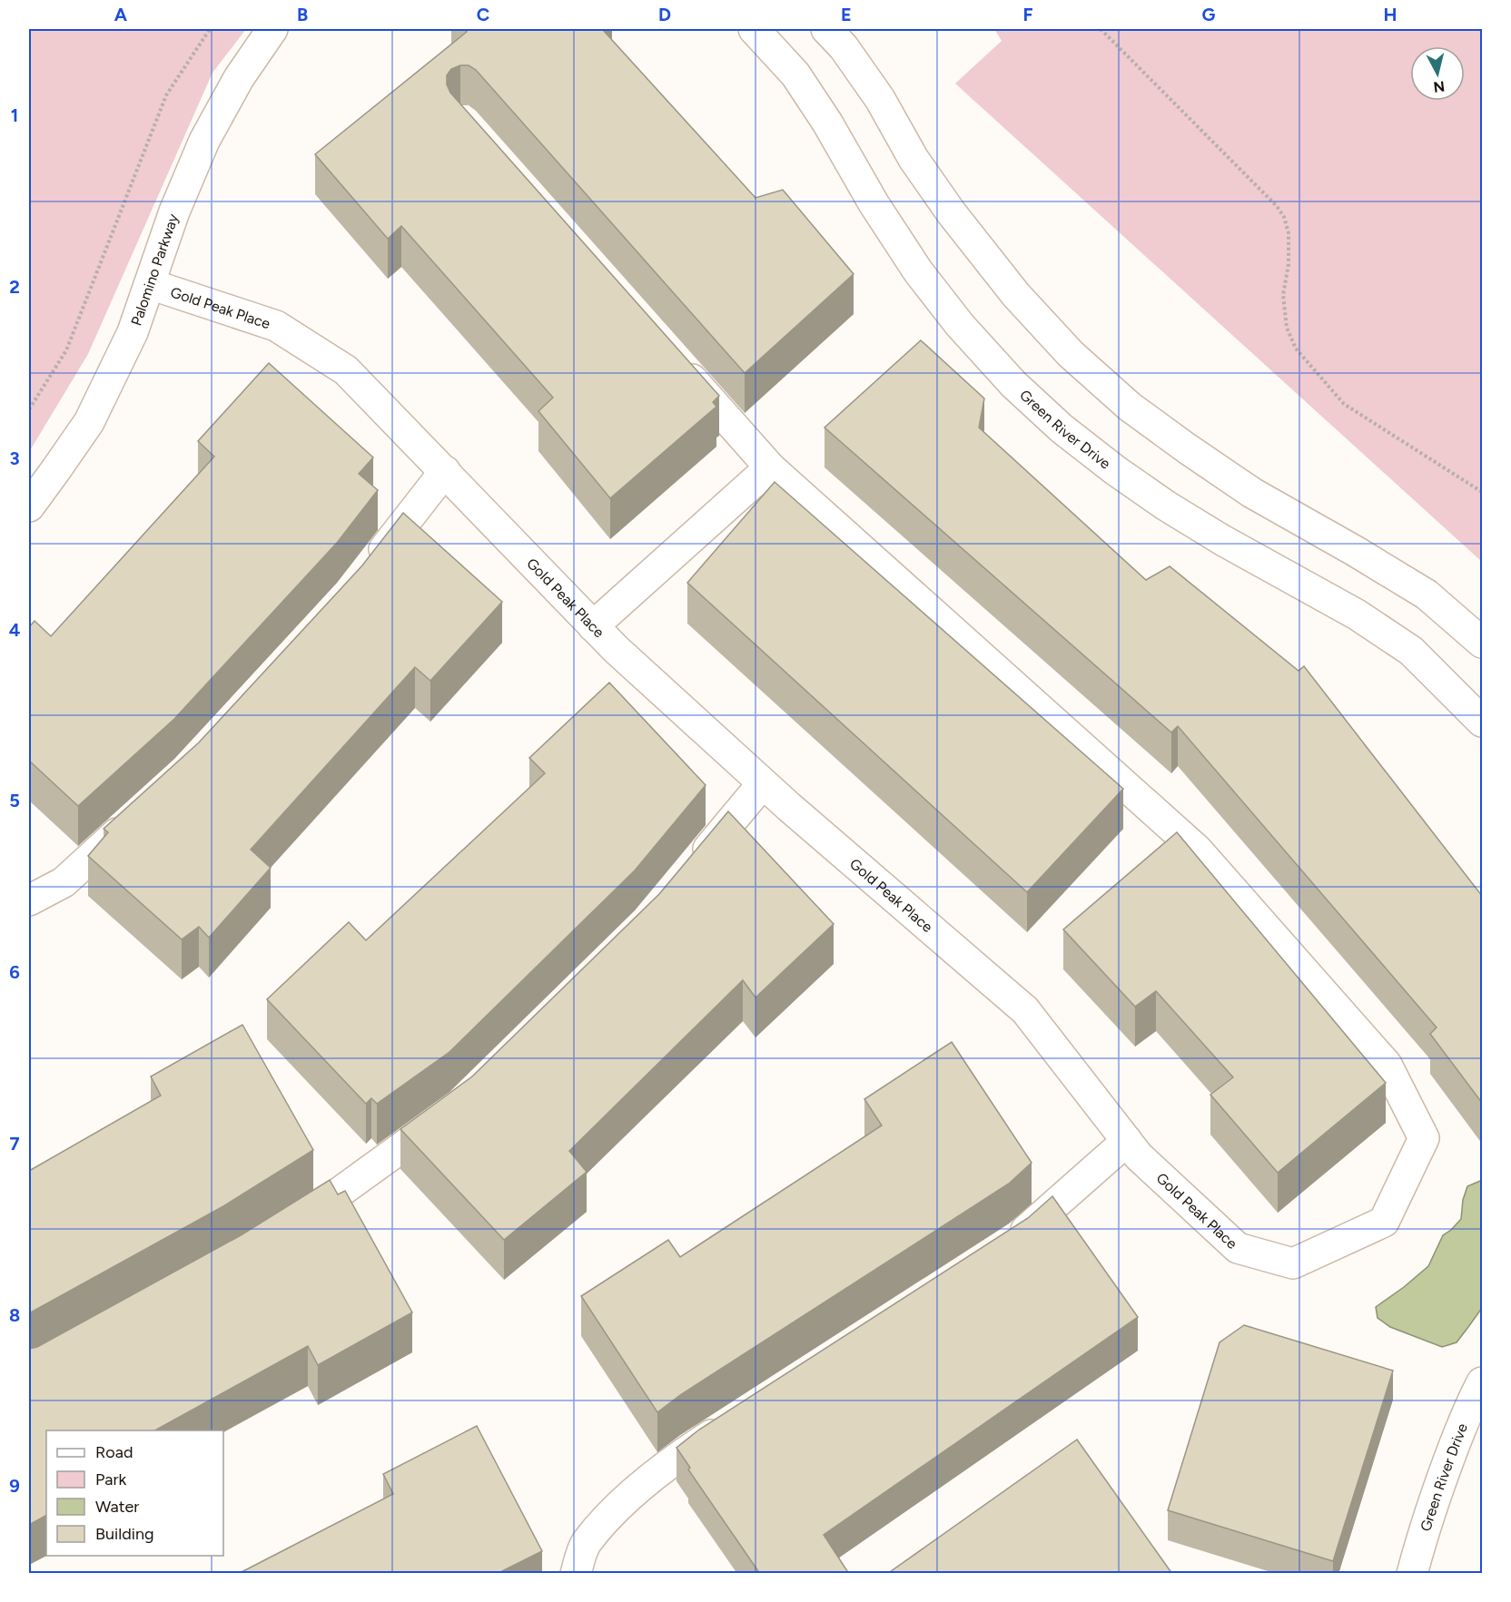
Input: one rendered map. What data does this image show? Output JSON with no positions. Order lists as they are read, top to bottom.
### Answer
{
  "streets": {
    "street": ["Palomino Parkway", "Gold Peak Place", "Green River Drive"]
  },
  "crossings": [
    ["Palomino Parkway", "Gold Peak Place"]
  ],
  "legend": [
    "Road",
    "Park",
    "Water",
    "Building"
  ],
  "north": "bottom",
  "grid": {
    "columns": [
      "A",
      "B",
      "C",
      "D",
      "E",
      "F",
      "G",
      "H"
    ],
    "rows": [
      "1",
      "2",
      "3",
      "4",
      "5",
      "6",
      "7",
      "8",
      "9"
    ]
  }
}
